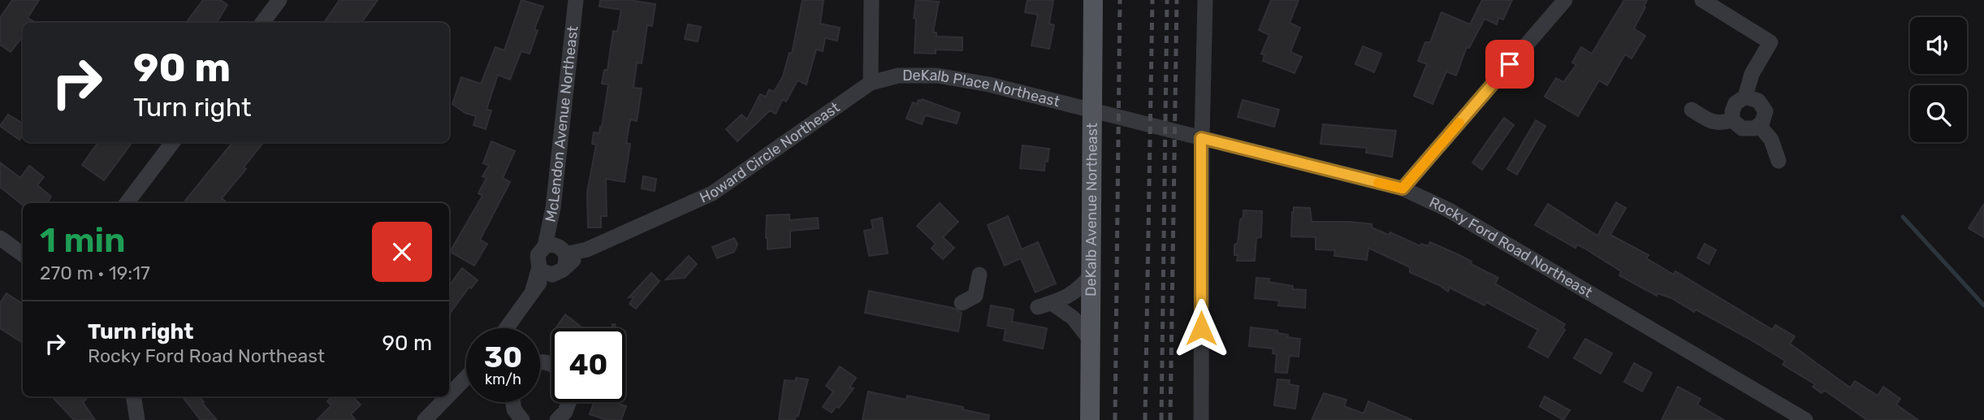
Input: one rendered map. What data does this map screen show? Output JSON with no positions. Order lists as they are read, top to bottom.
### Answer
{
  "streets": {
    "main road": ["DeKalb Avenue Northeast"],
    "street": [
      "DeKalb Place Northeast",
      "McLendon Avenue Northeast",
      "Howard Circle Northeast",
      "Rocky Ford Road Northeast"
    ]
  },
  "crossings": [
    ["DeKalb Place Northeast", "Howard Circle Northeast"],
    ["DeKalb Place Northeast", "DeKalb Avenue Northeast"],
    ["DeKalb Place Northeast", "Rocky Ford Road Northeast"],
    ["McLendon Avenue Northeast", "Howard Circle Northeast"],
    ["DeKalb Avenue Northeast", "Rocky Ford Road Northeast"]
  ],
  "page": {
    "turn": ["90 m", "Turn right"],
    "heading": ["1 min", "270 m · 19:17"],
    "list": [
      {
        "name": "Turn right",
        "note": "Rocky Ford Road Northeast",
        "value": "90 m"
      }
    ],
    "speed": "30 km/h",
    "limit": "40"
  }
}
